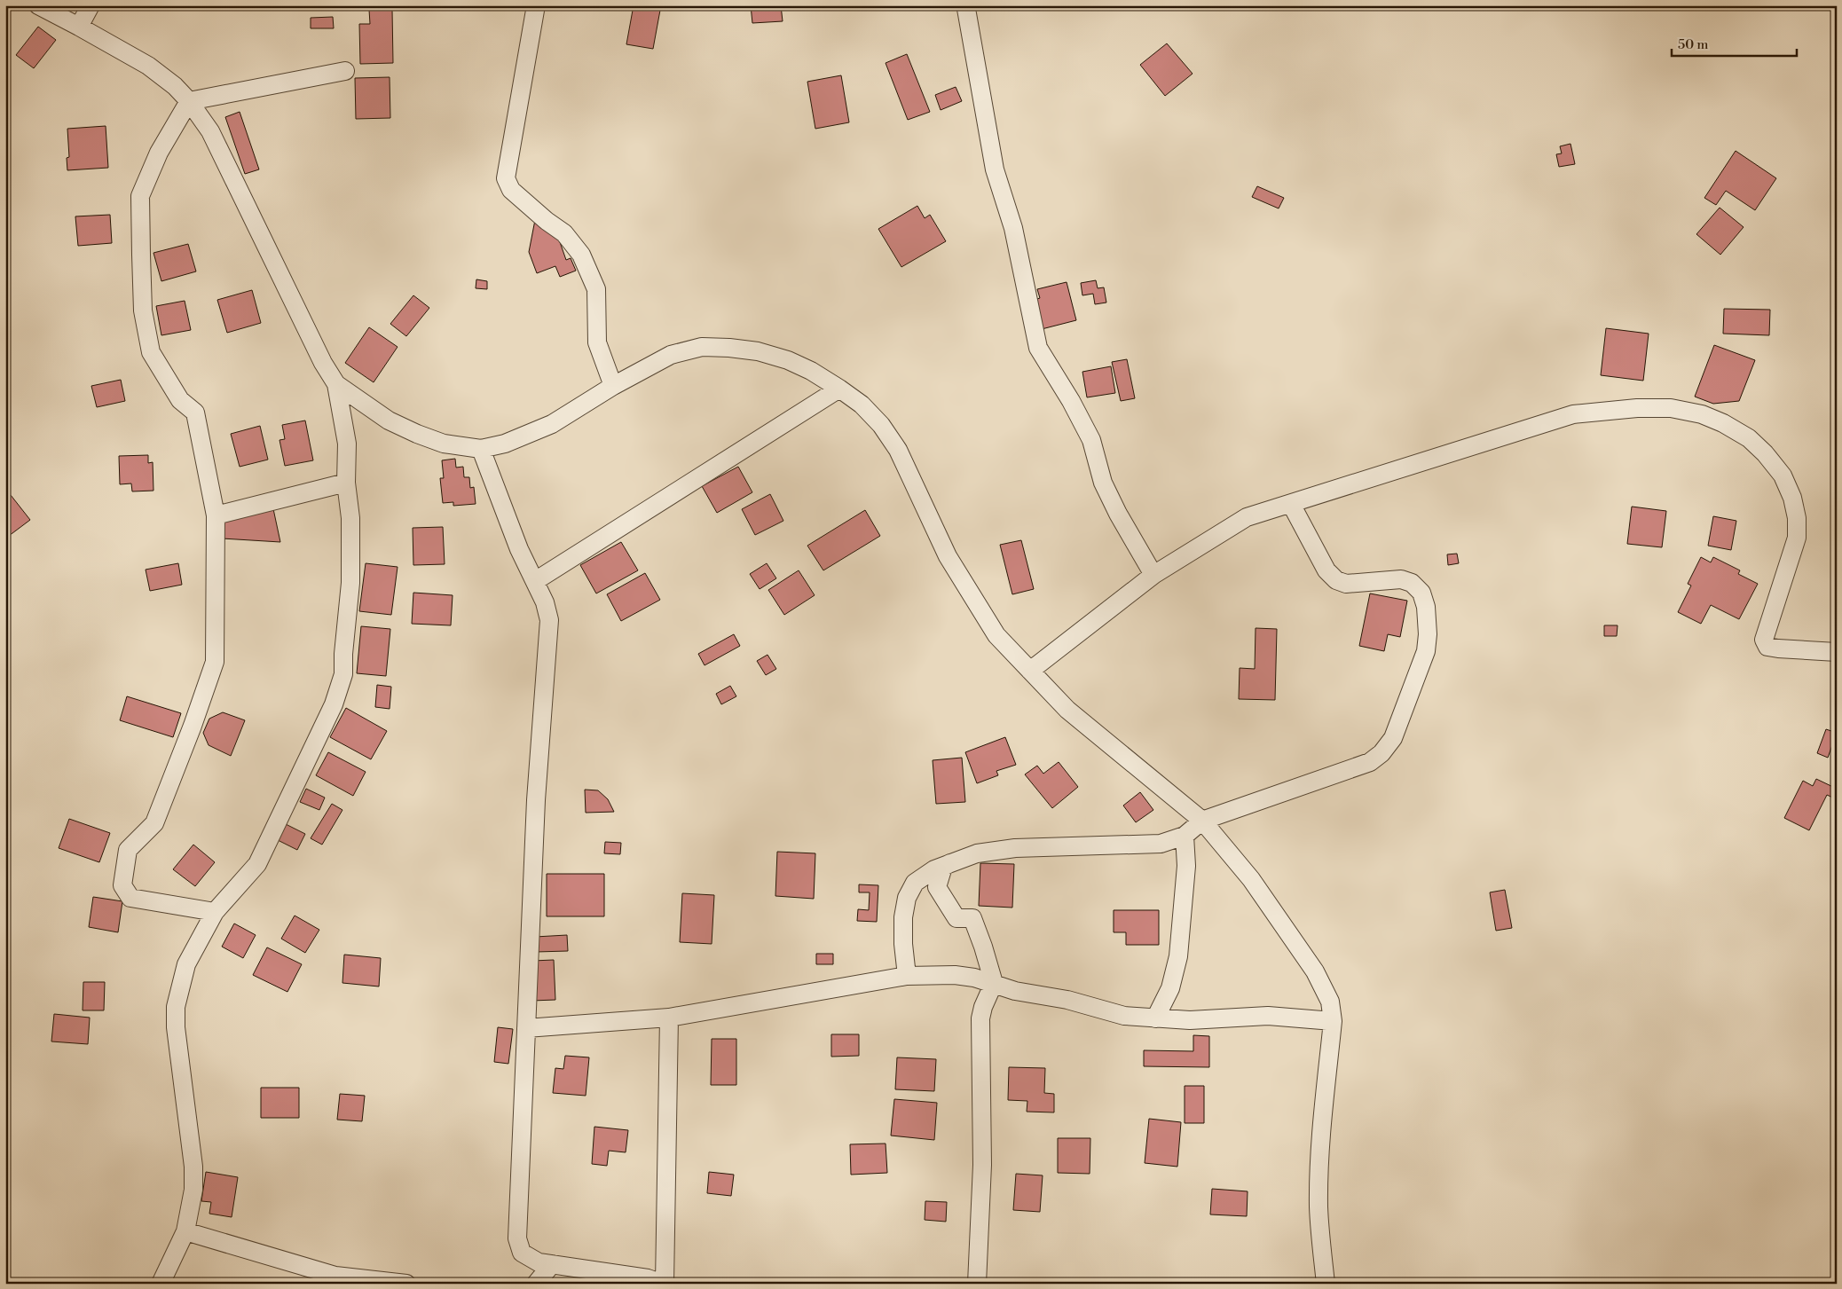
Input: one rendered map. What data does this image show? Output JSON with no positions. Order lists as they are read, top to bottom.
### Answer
{
  "scale_bar": "50 m"
}
